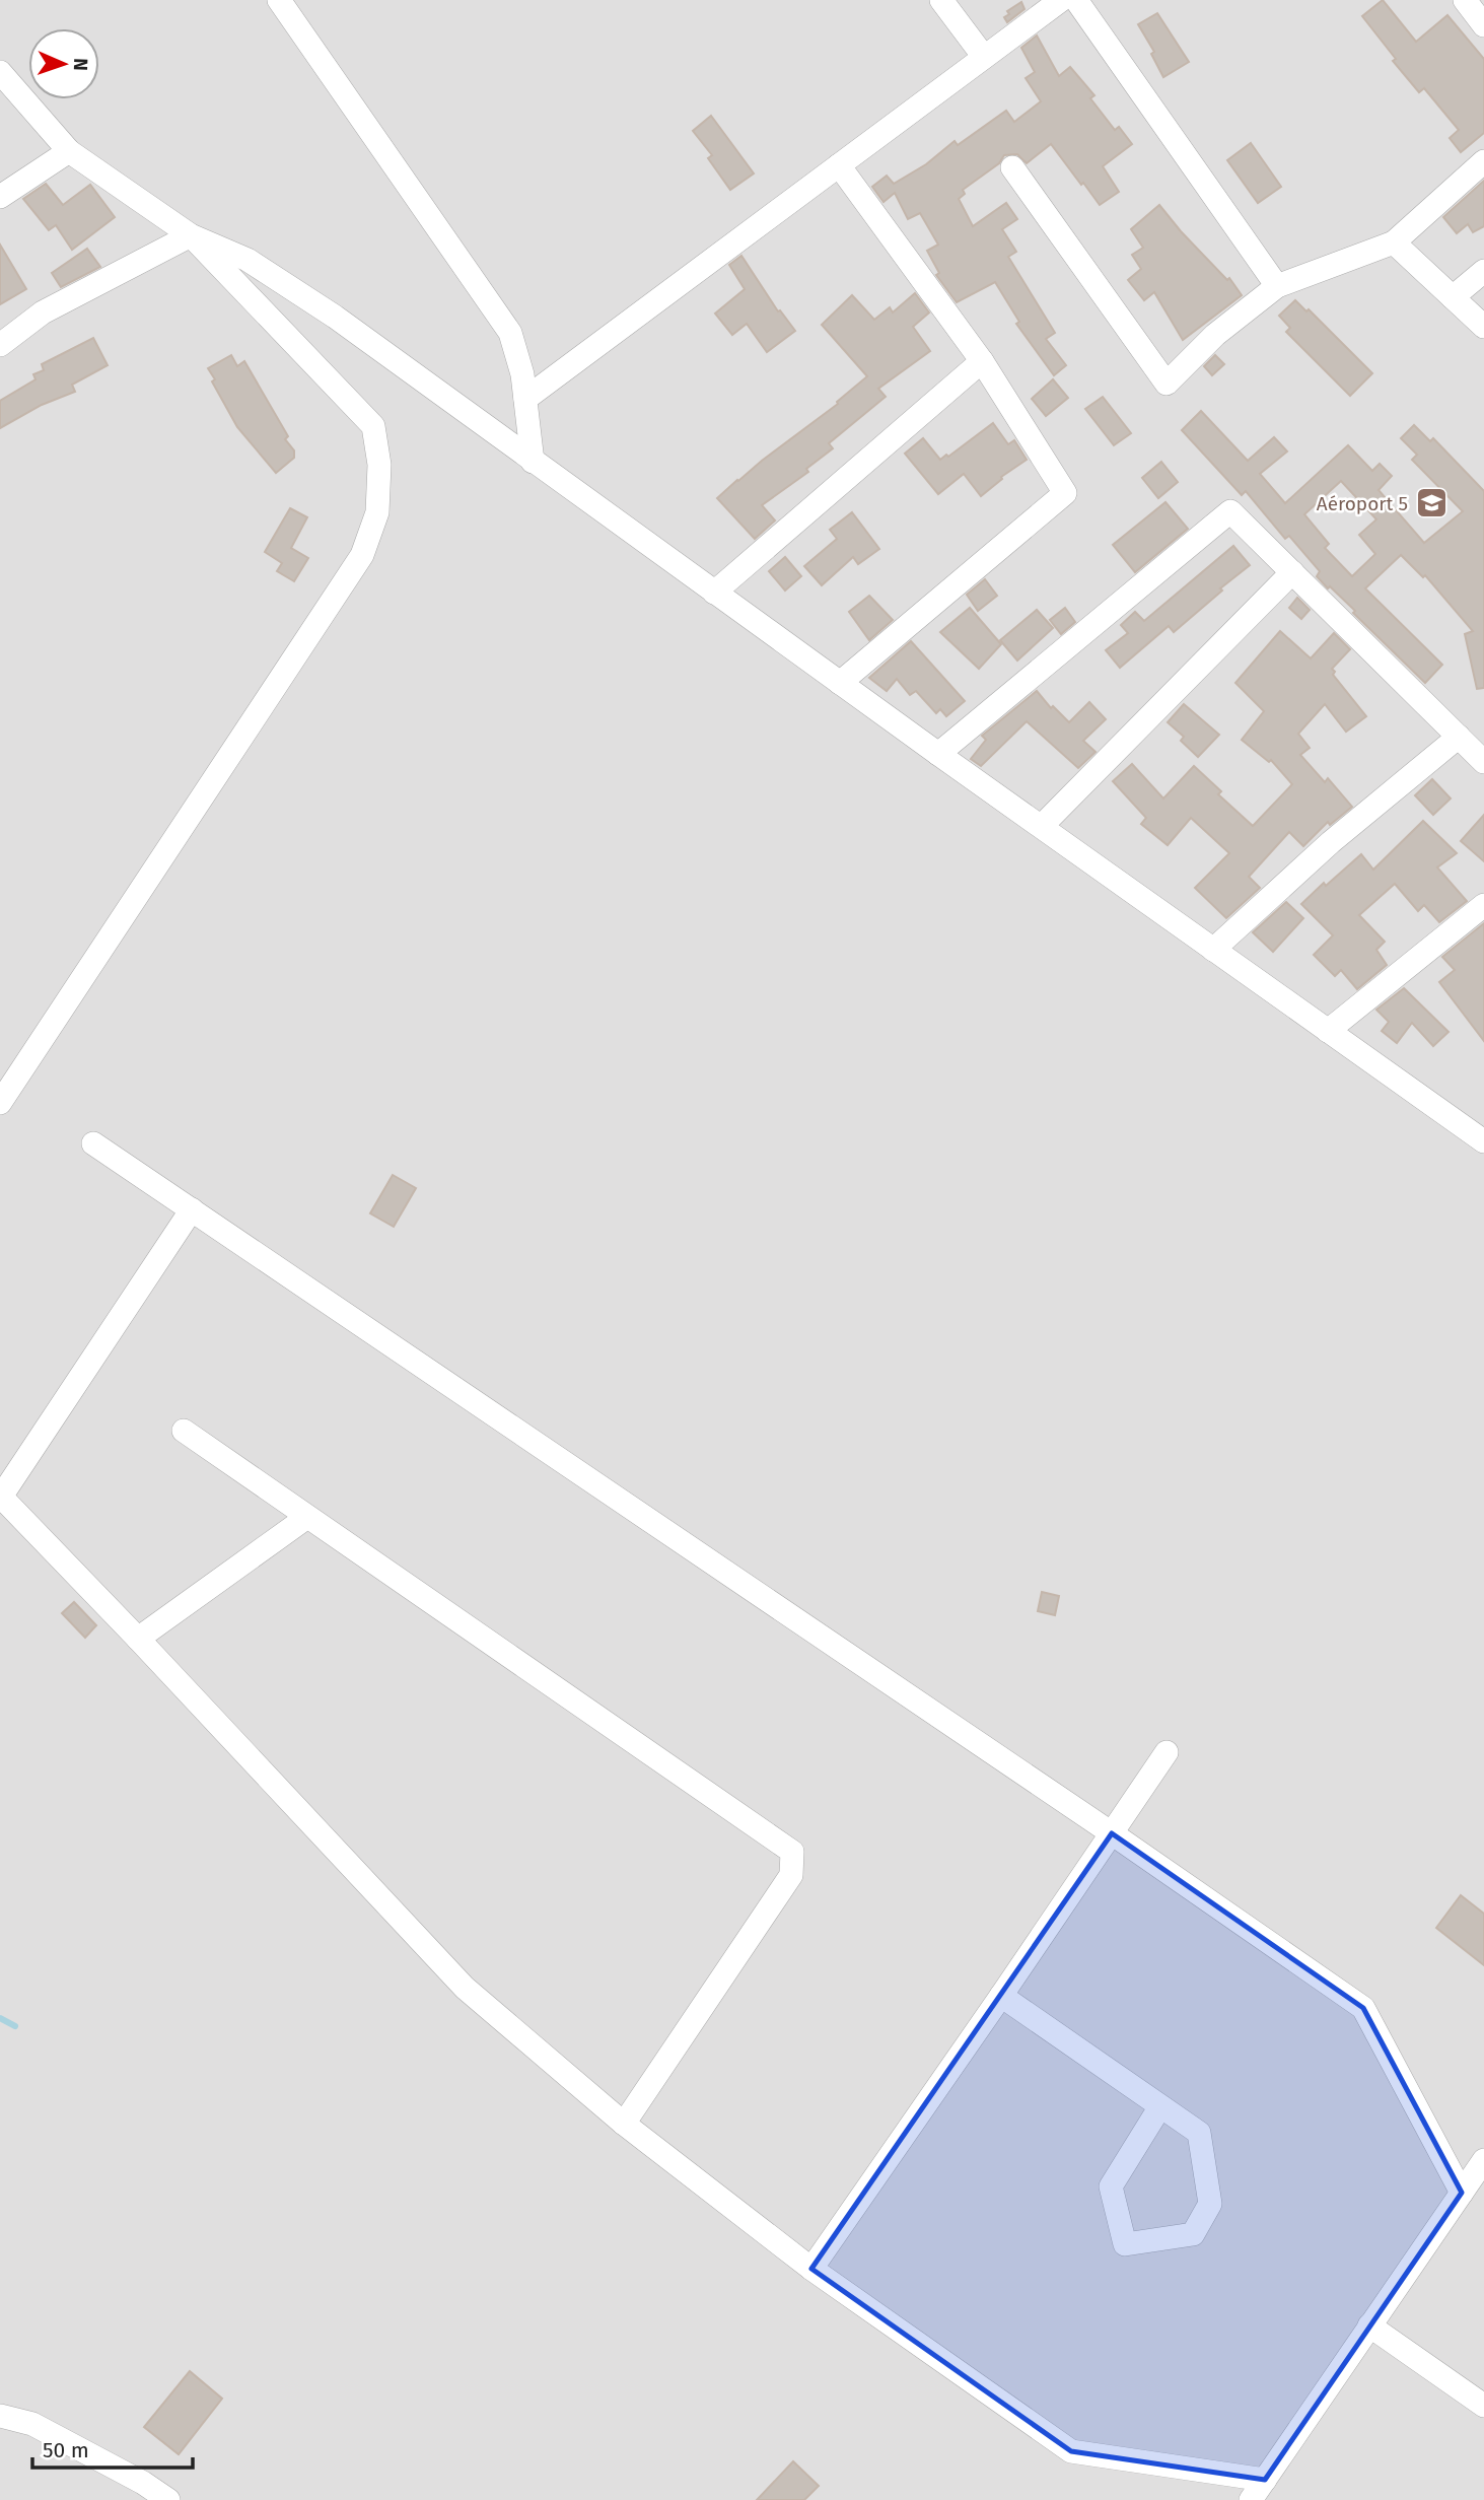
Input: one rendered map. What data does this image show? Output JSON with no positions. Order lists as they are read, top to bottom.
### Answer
{
  "places": {
    "school or university": ["Aéroport 5"]
  },
  "scale_bar": "50 m",
  "north": "right"
}
